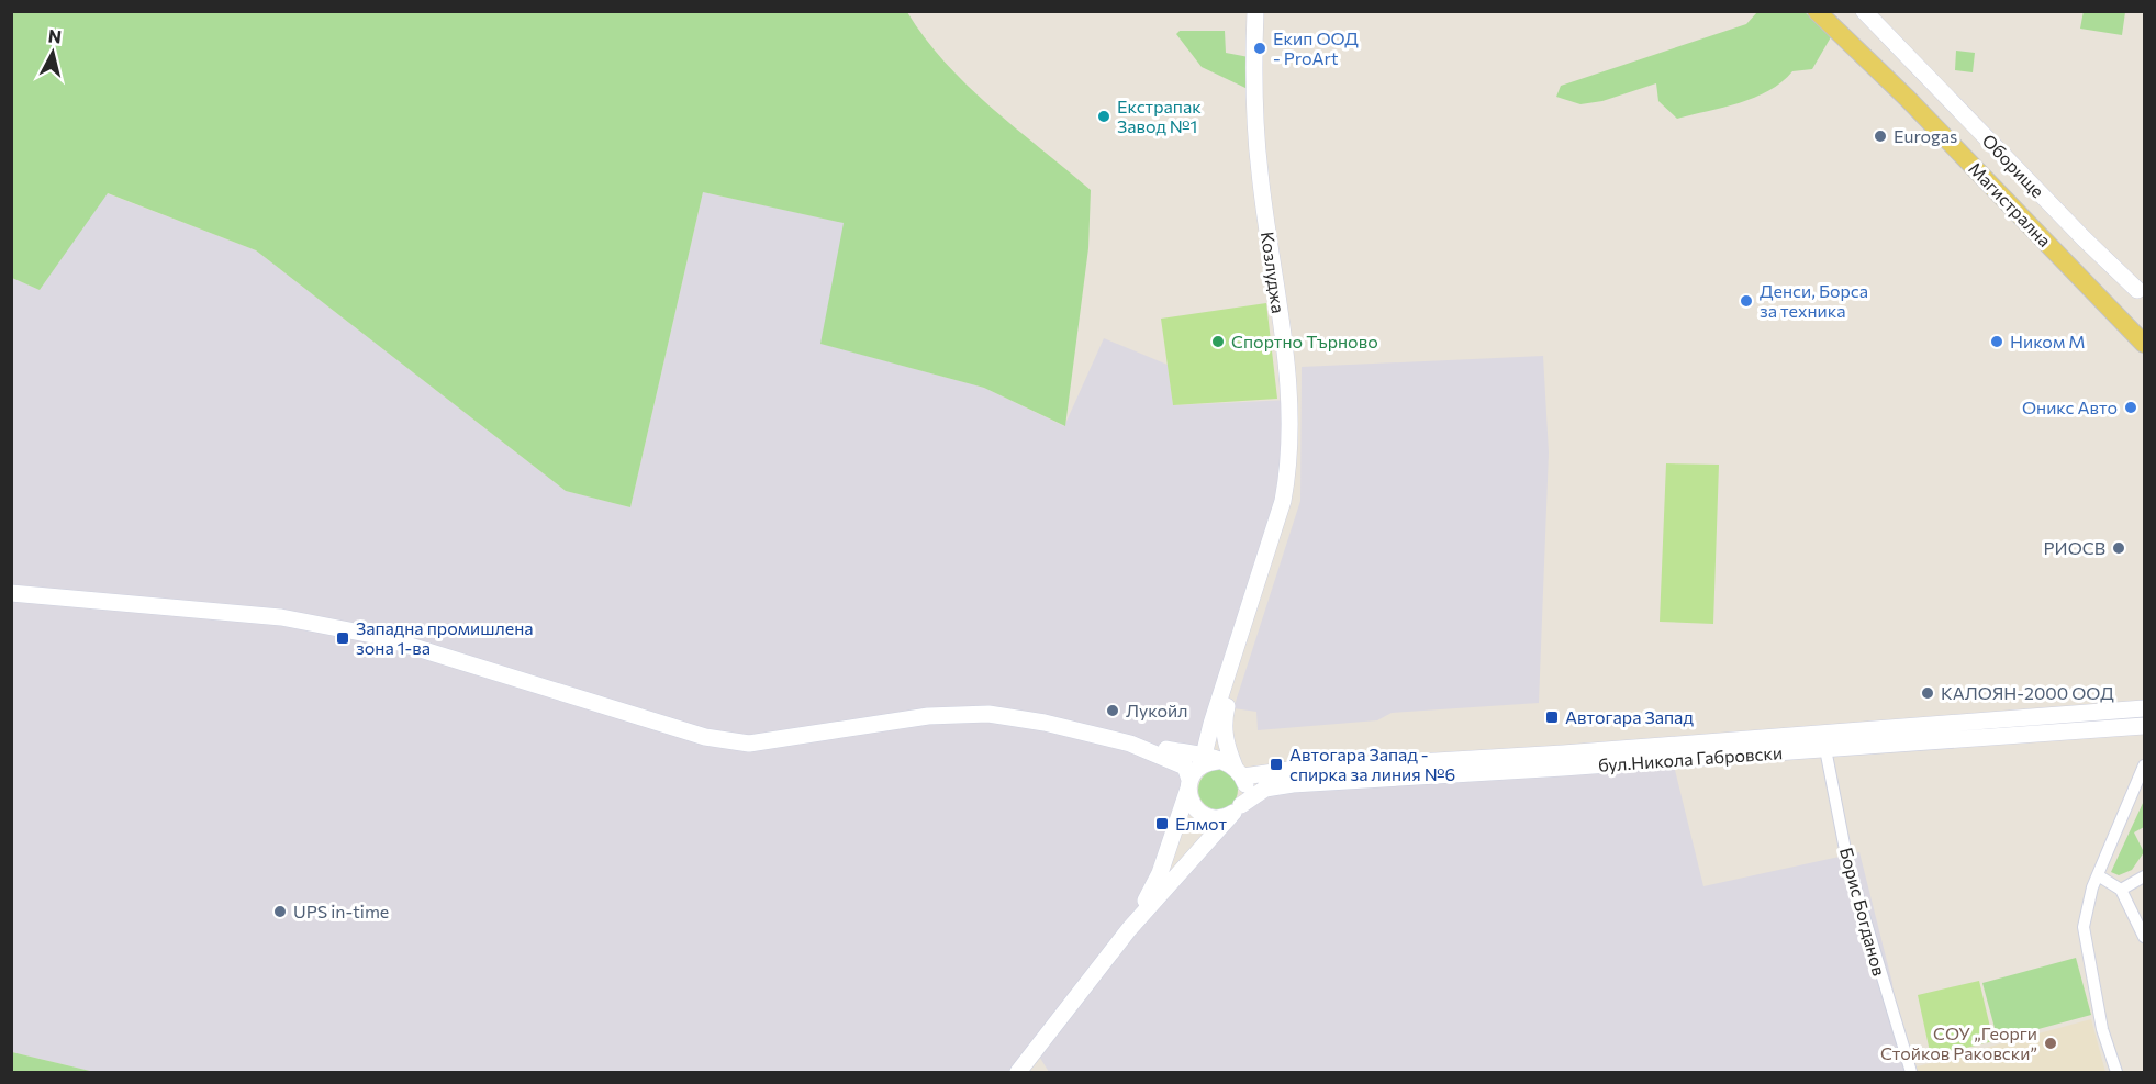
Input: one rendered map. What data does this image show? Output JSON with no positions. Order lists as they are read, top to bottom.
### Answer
{
  "streets": {
    "main road": ["Магистрална"],
    "street": [
      "Оборище",
      "Козлуджа",
      "бул.Никола Габровски",
      "Борис Богданов"
    ]
  },
  "crossings": [
    ["Козлуджа", "бул.Никола Габровски"],
    ["бул.Никола Габровски", "Борис Богданов"]
  ],
  "places": {
    "other": [
      "Екип ООД - ProArt",
      "Екстрапак Завод №1",
      "Eurogas",
      "Денси, Борса за техника",
      "Спортно Търново",
      "Ником М",
      "Оникс Авто",
      "РИОСВ",
      "КАЛОЯН-2000 ООД",
      "Лукойл",
      "UPS in-time",
      "СОУ „Георги Стойков Раковски”"
    ],
    "transit": [
      "Западна промишлена зона 1-ва",
      "Автогара Запад",
      "Автогара Запад - спирка за линия №6",
      "Елмот"
    ]
  },
  "north": "top"
}
